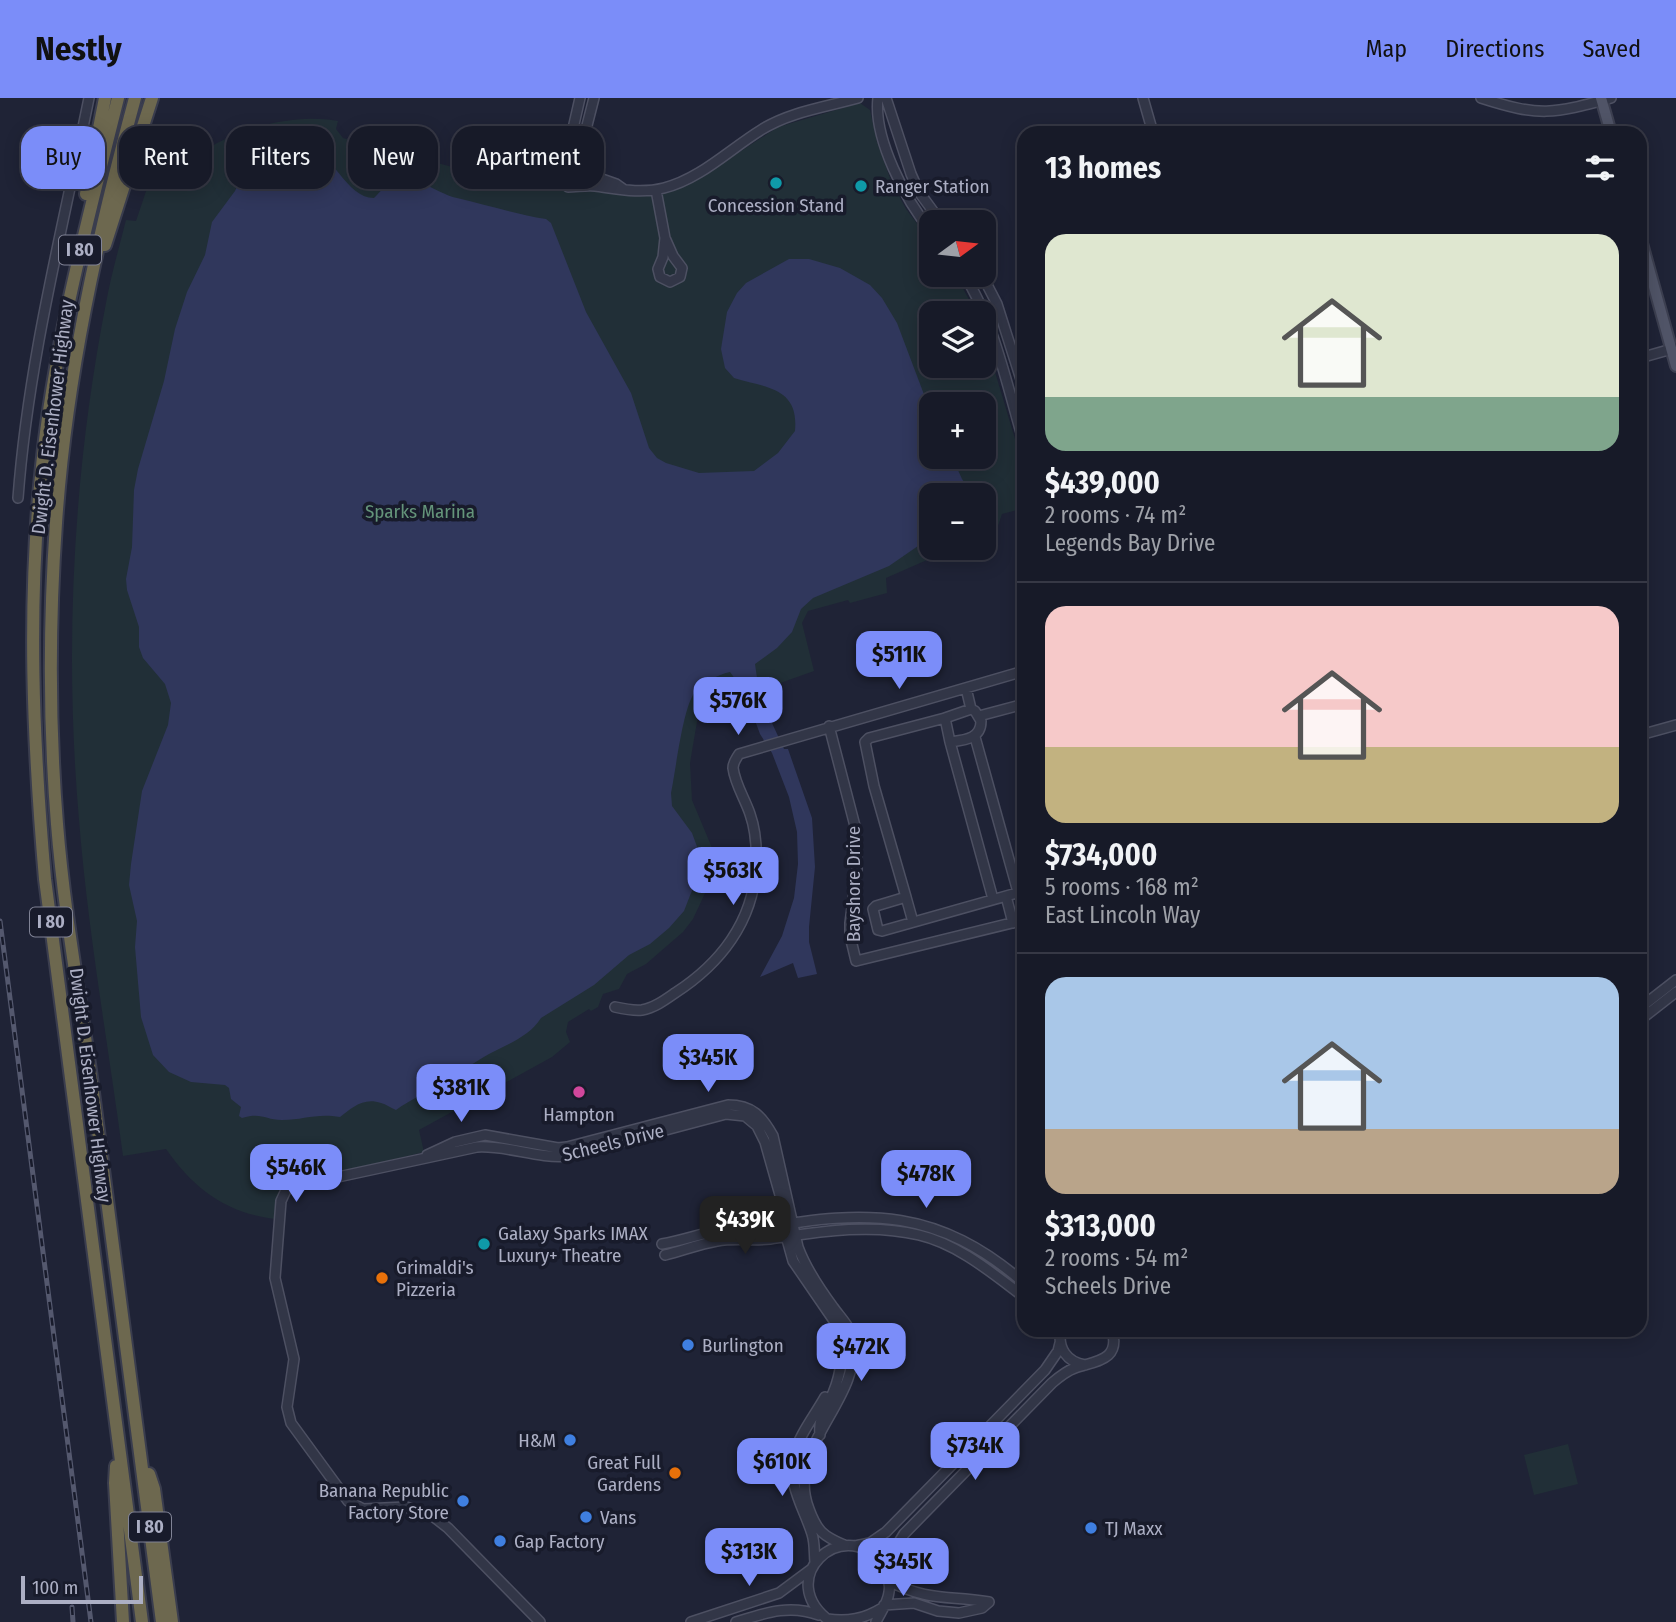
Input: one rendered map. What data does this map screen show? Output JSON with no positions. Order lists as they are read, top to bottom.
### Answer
{
  "streets": {
    "highway": ["I 80", "Dwight D. Eisenhower Highway"],
    "street": ["Bayshore Drive", "Scheels Drive"]
  },
  "parks": ["Sparks Marina"],
  "places": [
    "Concession Stand",
    "Ranger Station",
    "Hampton",
    "Galaxy Sparks IMAX Luxury+ Theatre",
    "Grimaldi's Pizzeria",
    "Burlington",
    "H&M",
    "Great Full Gardens",
    "Banana Republic Factory Store",
    "Vans",
    "TJ Maxx",
    "Gap Factory"
  ],
  "scale_bar": "100 m",
  "north": "right",
  "page": {
    "header": "Nestly",
    "nav": ["Map", "Directions", "Saved"],
    "chip": [
      "Buy",
      "Rent",
      "Filters",
      "New",
      "Apartment"
    ],
    "heading": "13 homes",
    "map_buttons": ["+", "−"],
    "list": [
      {
        "name": "$439,000",
        "note": "2 rooms · 74 m² · Legends Bay Drive"
      },
      {
        "name": "$734,000",
        "note": "5 rooms · 168 m² · East Lincoln Way"
      },
      {
        "name": "$313,000",
        "note": "2 rooms · 54 m² · Scheels Drive"
      }
    ],
    "price": [
      "$511K",
      "$576K",
      "$563K",
      "$345K",
      "$381K",
      "$546K",
      "$478K",
      "$439K",
      "$472K",
      "$734K",
      "$610K",
      "$313K",
      "$345K"
    ],
    "scale": "100 m"
  }
}
